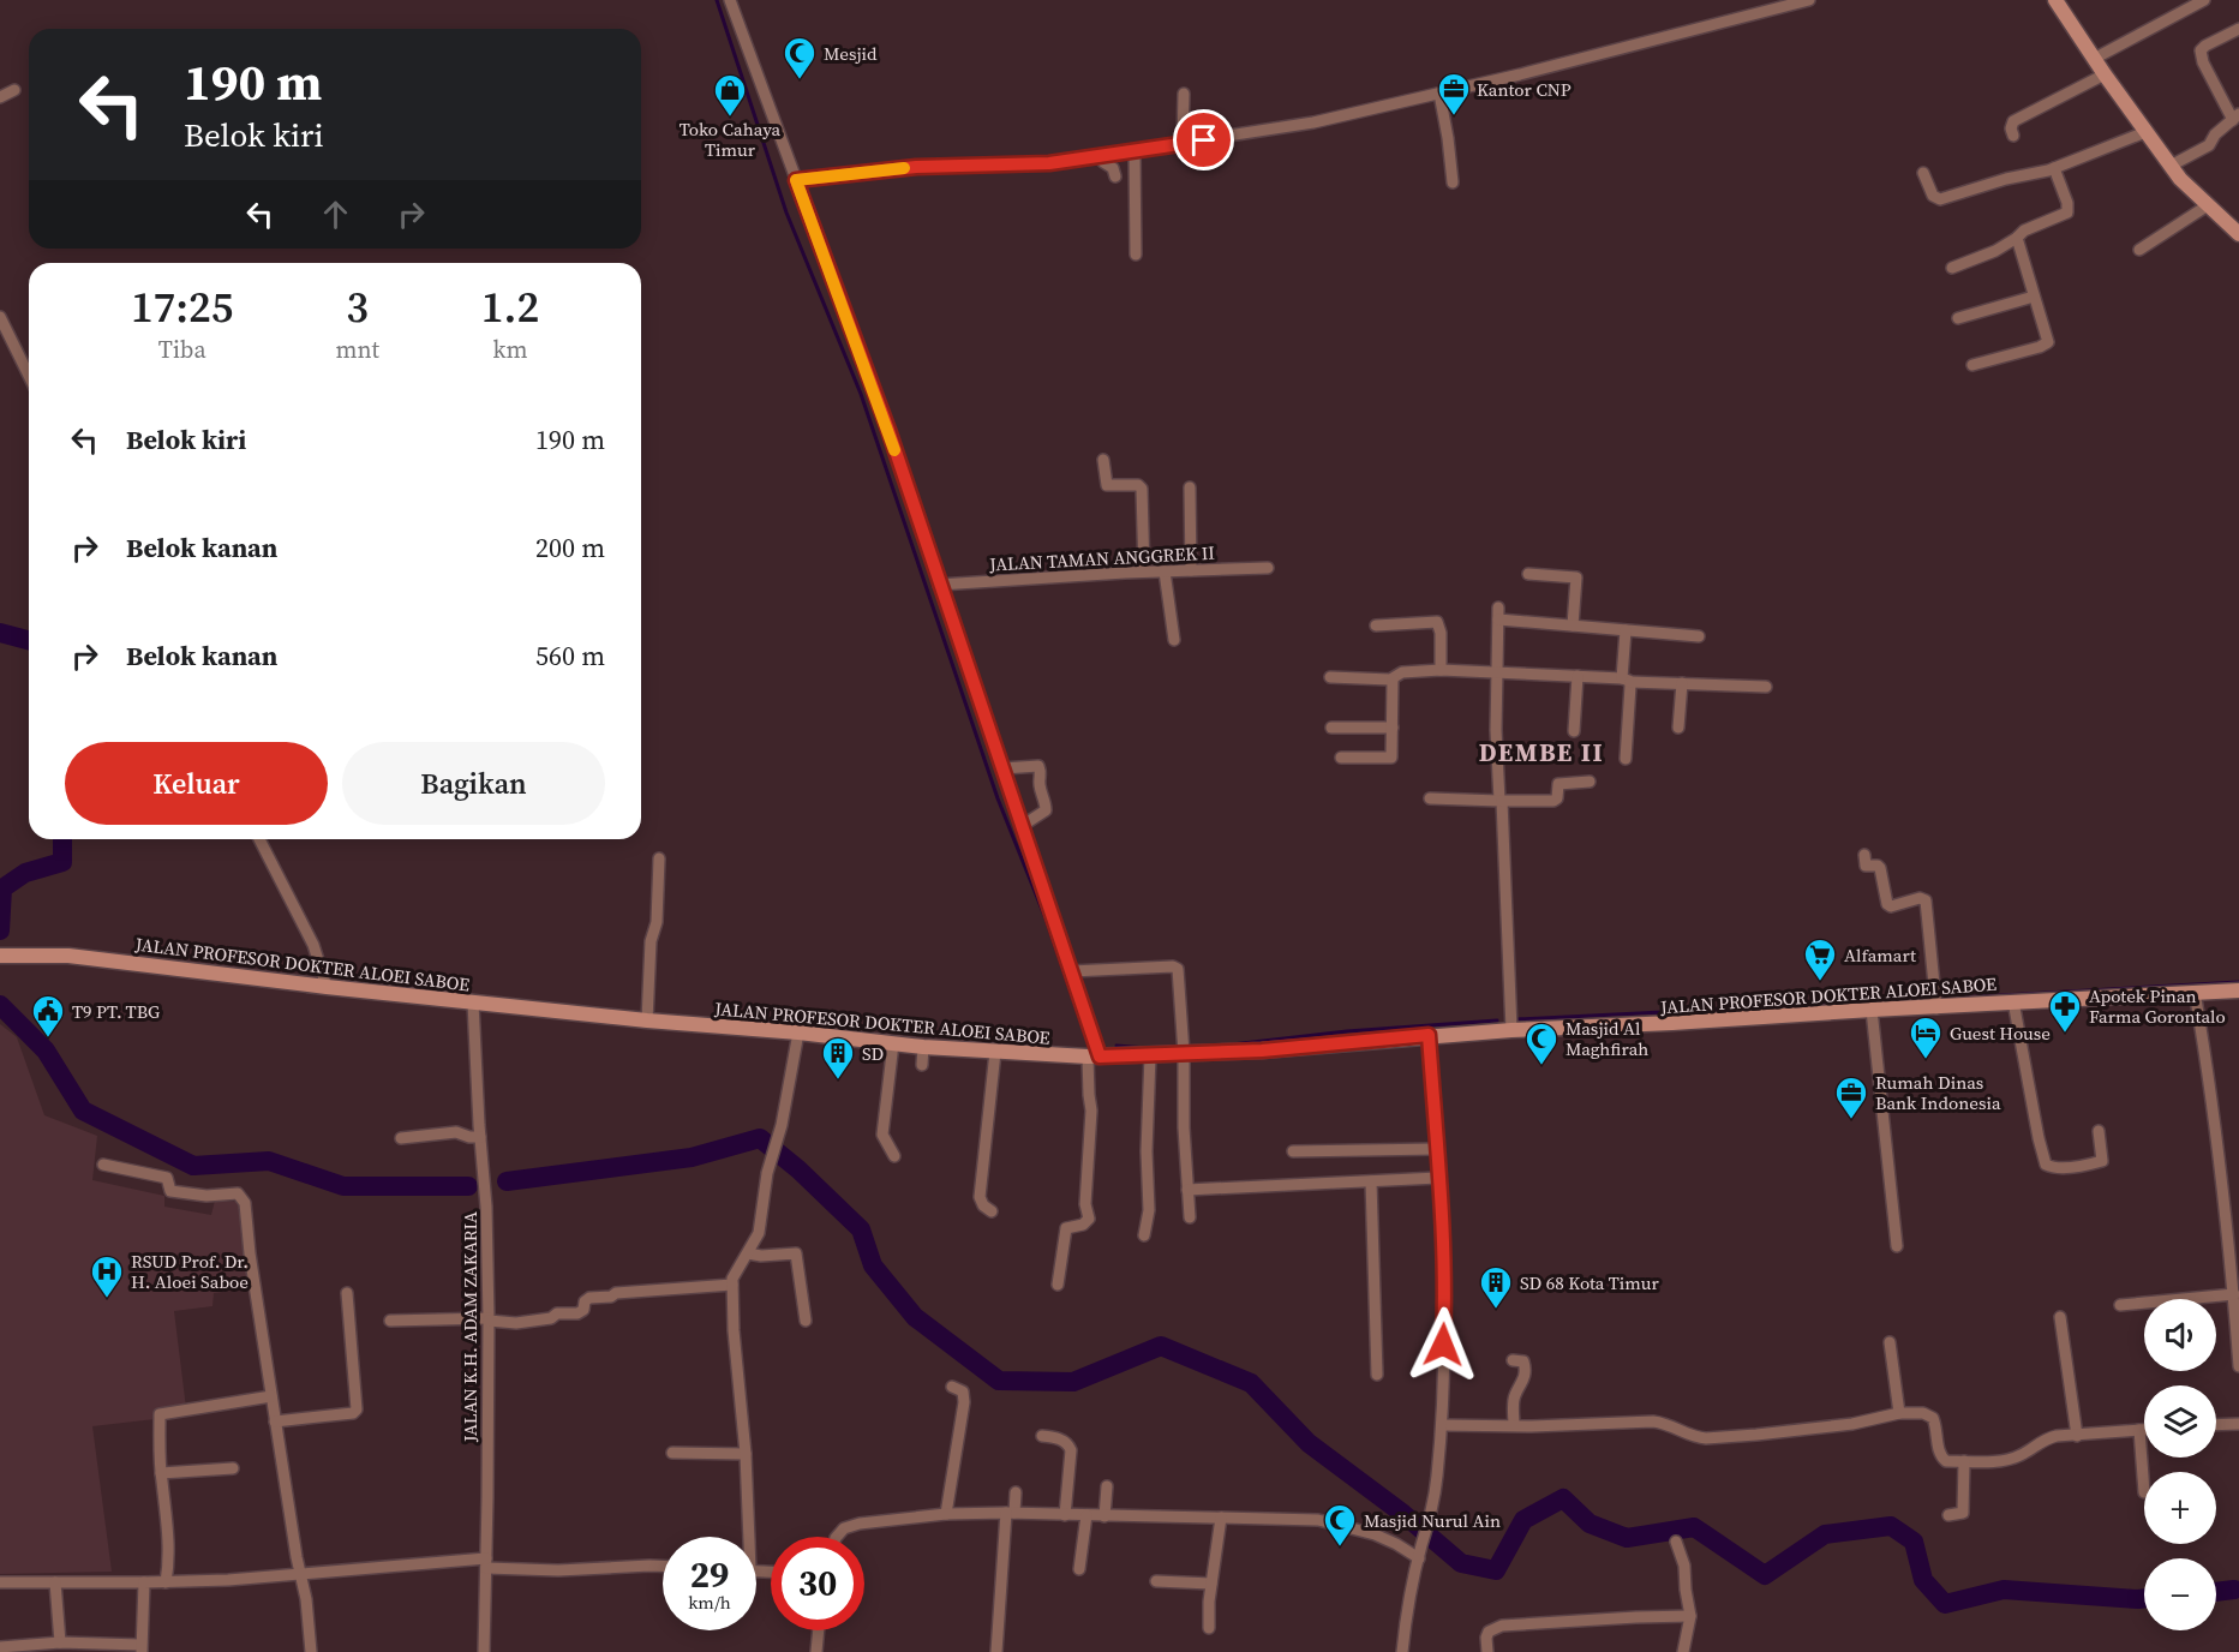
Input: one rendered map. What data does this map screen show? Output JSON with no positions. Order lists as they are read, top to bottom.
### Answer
{
  "streets": {
    "street": ["JALAN TAMAN ANGGREK II", "JALAN PROFESOR DOKTER ALOEI SABOE", "JALAN K.H. ADAM ZAKARIA"]
  },
  "crossings": [
    ["JALAN PROFESOR DOKTER ALOEI SABOE", "JALAN K.H. ADAM ZAKARIA"]
  ],
  "districts": ["DEMBE II"],
  "places": {
    "mosque": ["Mesjid", "Masjid Al Maghfirah", "Masjid Nurul Ain"],
    "office": ["Kantor CNP", "Rumah Dinas Bank Indonesia"],
    "shop": ["Toko Cahaya Timur"],
    "supermarket": ["Alfamart"],
    "pharmacy": ["Apotek Pinan Farma Gorontalo"],
    "public building": ["T9 PT. TBG"],
    "hotel": ["Guest House"],
    "building": ["SD", "SD 68 Kota Timur"],
    "hospital": ["RSUD Prof. Dr. H. Aloei Saboe"]
  },
  "page": {
    "turn": ["190 m", "Belok kiri"],
    "eta": [
      "17:25",
      "Tiba",
      "3",
      "mnt",
      "1.2",
      "km"
    ],
    "list": [
      {
        "name": "Belok kiri",
        "value": "190 m"
      },
      {
        "name": "Belok kanan",
        "value": "200 m"
      },
      {
        "name": "Belok kanan",
        "value": "560 m"
      }
    ],
    "buttons": ["Keluar", "Bagikan"],
    "map_buttons": ["+", "−"],
    "speed": "29 km/h",
    "limit": "30"
  }
}
